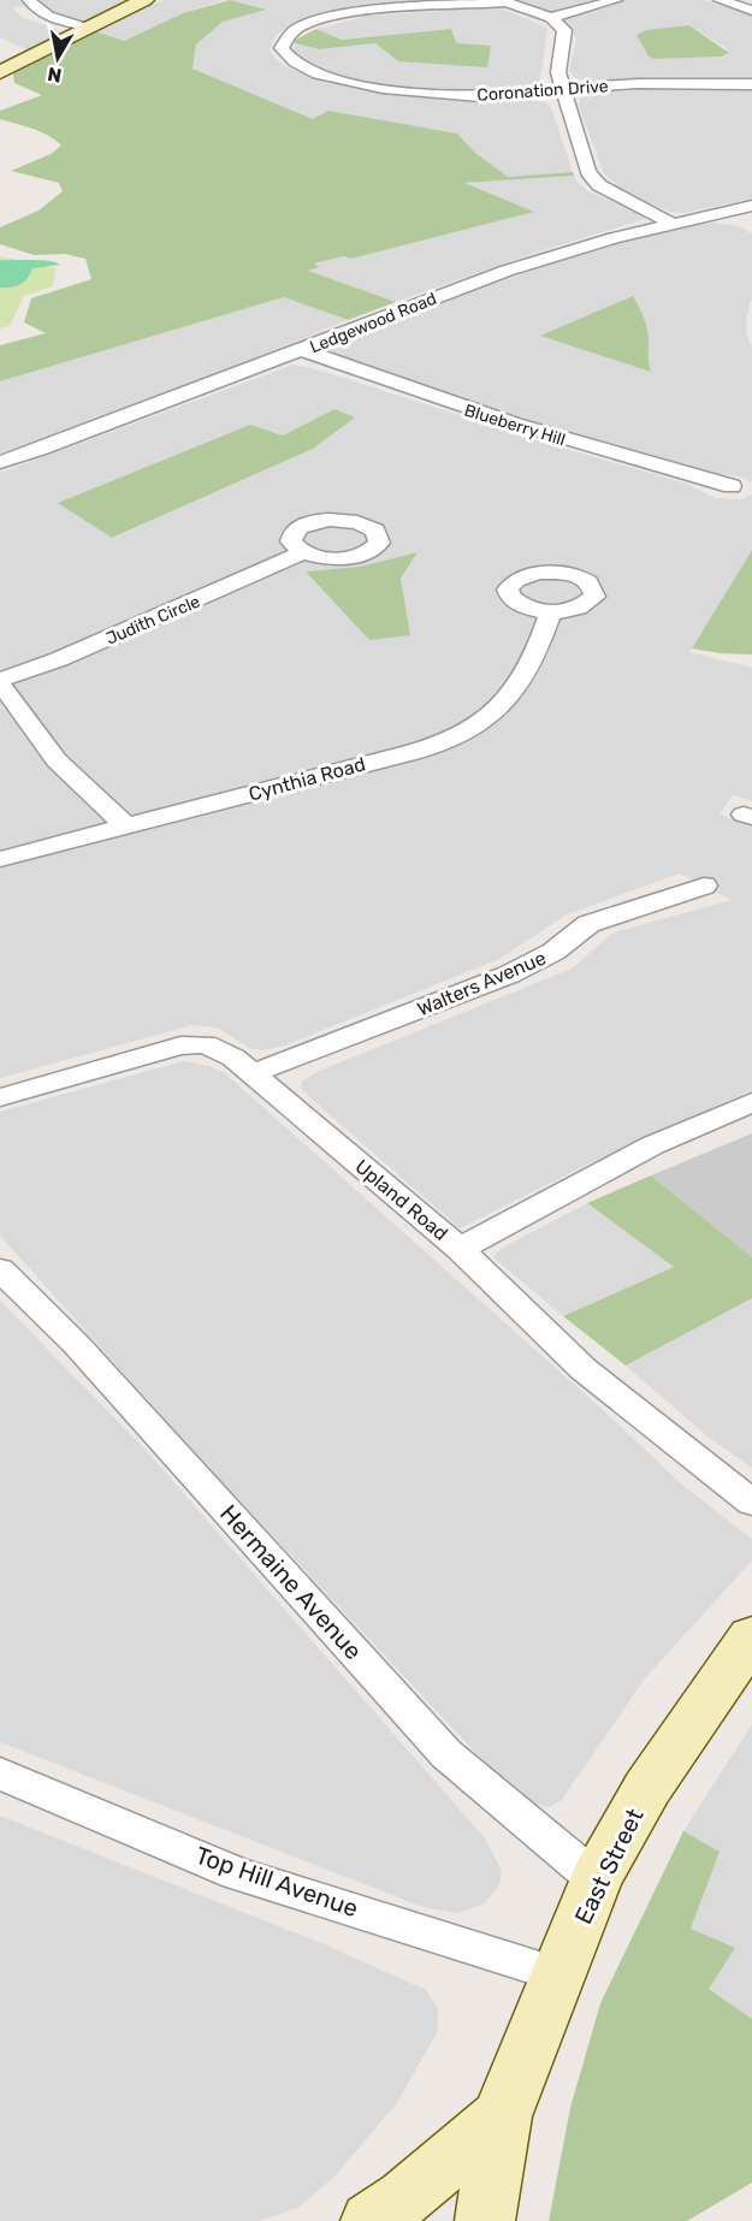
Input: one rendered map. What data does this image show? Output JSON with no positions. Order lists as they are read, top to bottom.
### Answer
{
  "streets": {
    "main road": ["East Street"],
    "street": [
      "Coronation Drive",
      "Ledgewood Road",
      "Blueberry Hill",
      "Judith Circle",
      "Cynthia Road",
      "Walters Avenue",
      "Upland Road",
      "Hermaine Avenue",
      "Top Hill Avenue"
    ]
  },
  "crossings": [
    ["Ledgewood Road", "Blueberry Hill"],
    ["Walters Avenue", "Upland Road"],
    ["Hermaine Avenue", "East Street"],
    ["East Street", "Top Hill Avenue"]
  ],
  "north": "bottom"
}
